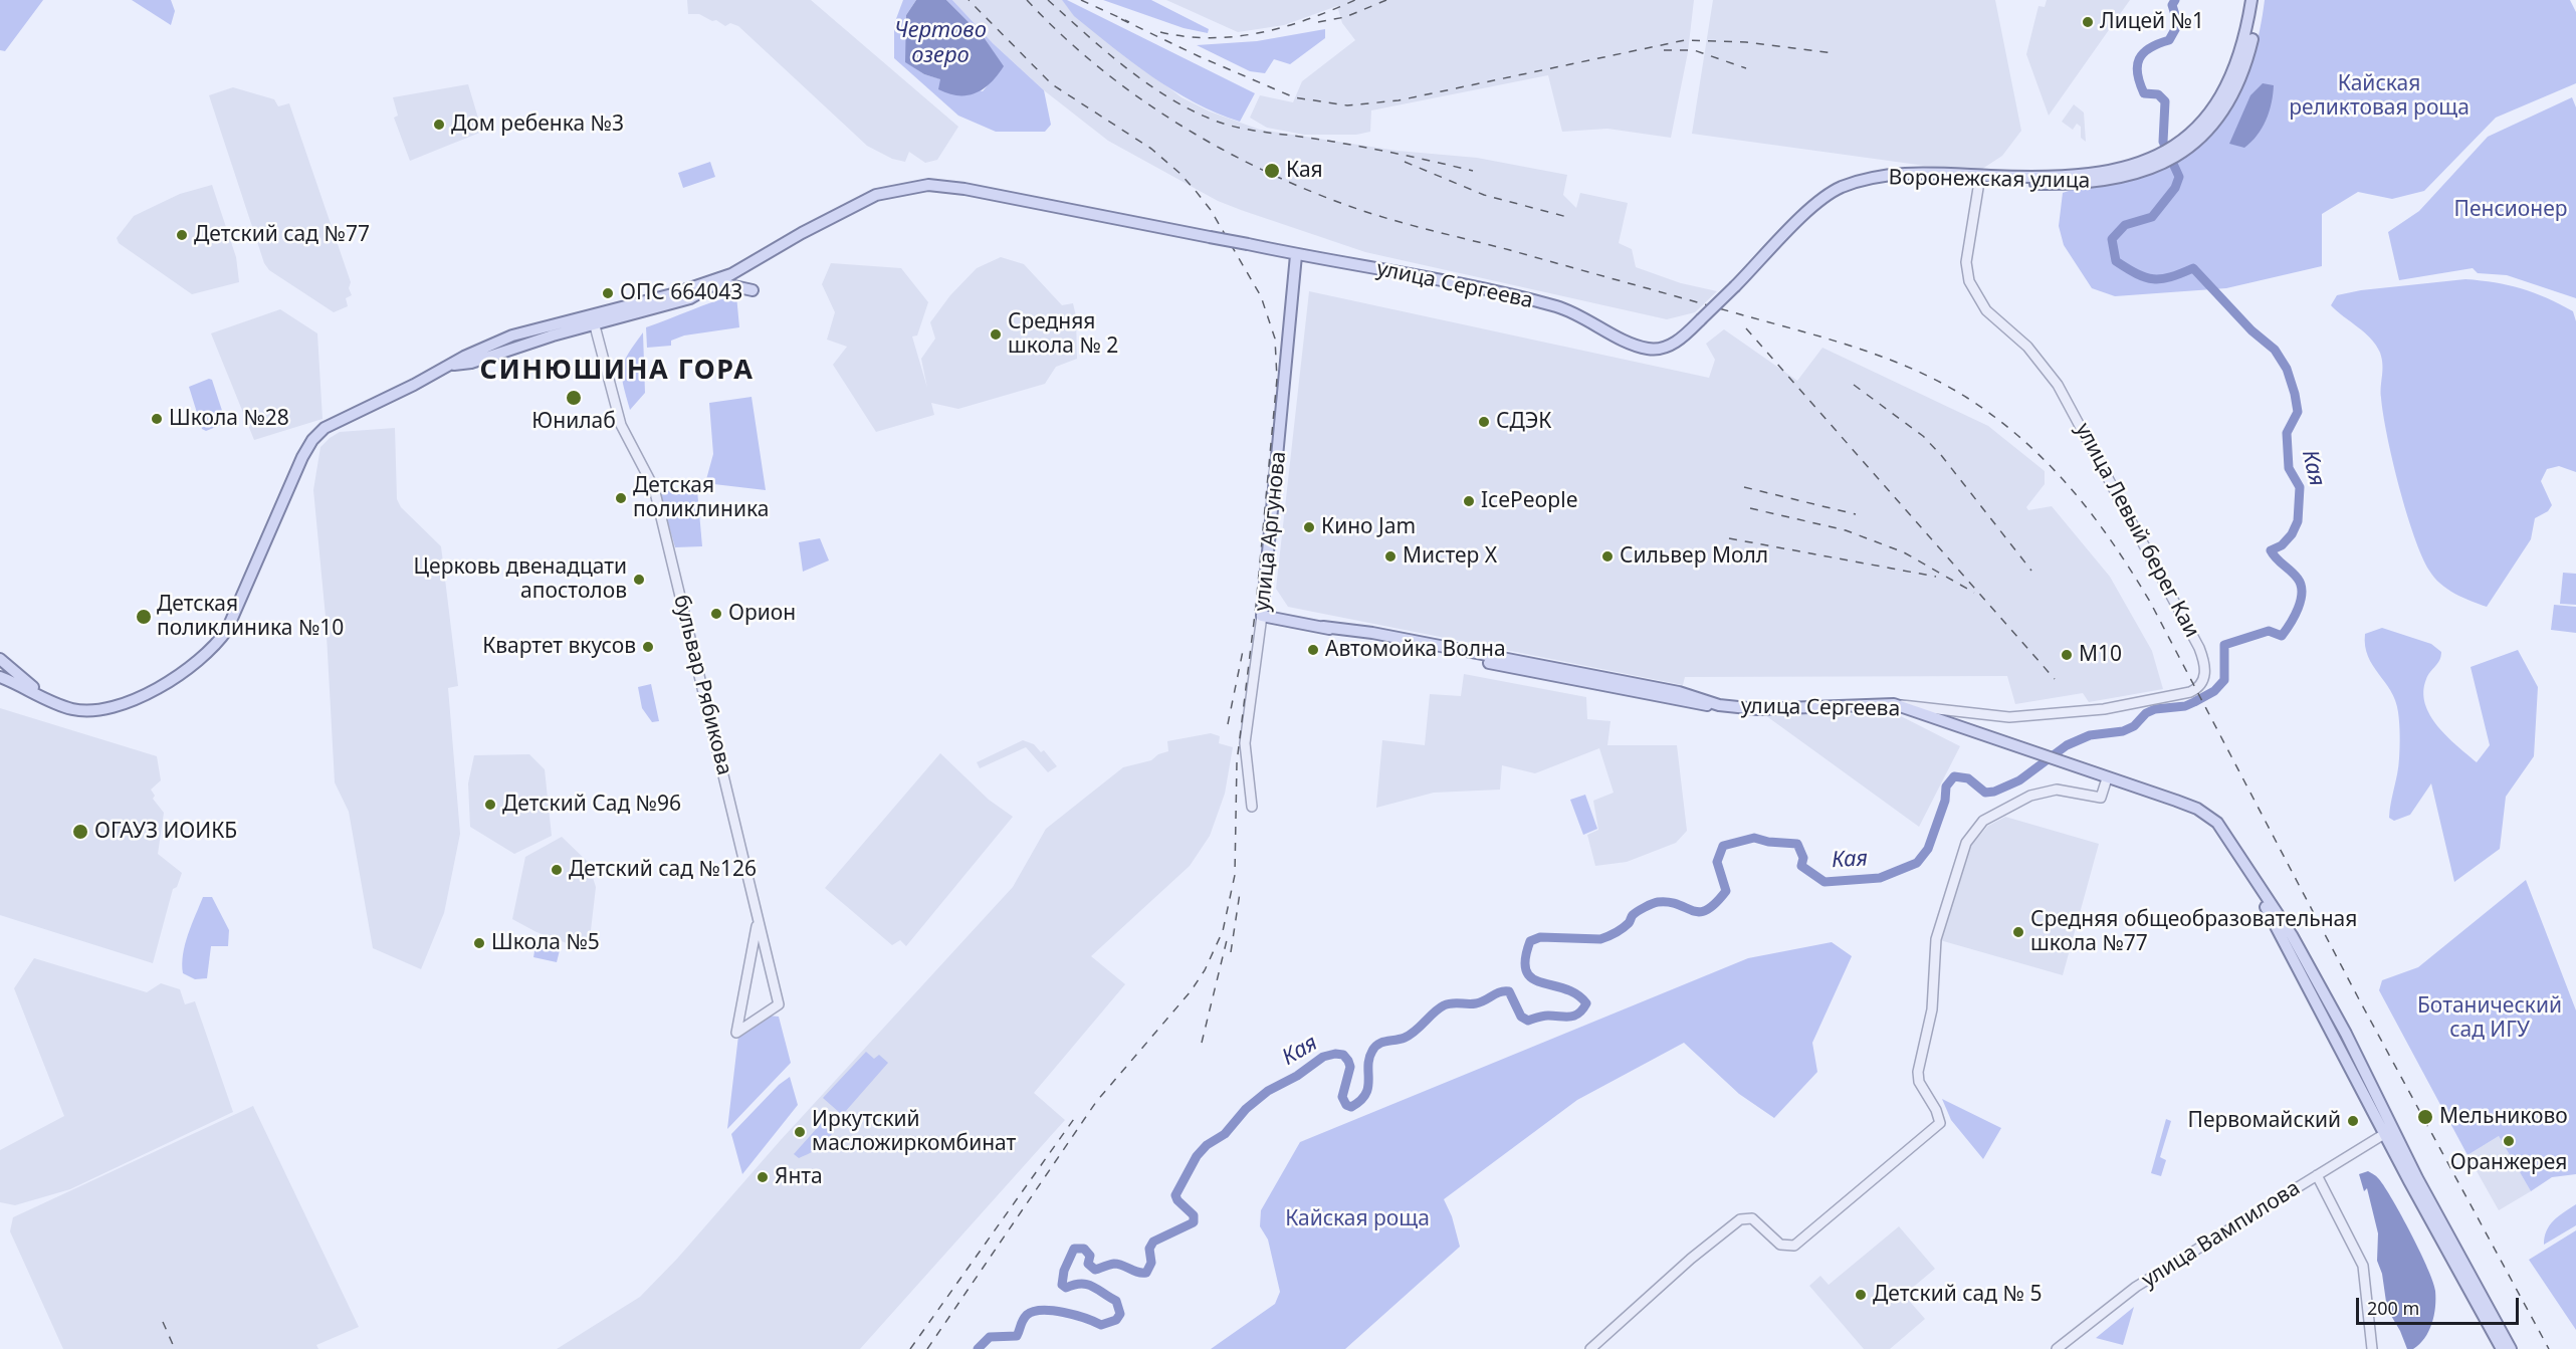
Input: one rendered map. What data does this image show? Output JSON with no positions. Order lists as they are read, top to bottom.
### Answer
{
  "streets": {
    "main road": ["Воронежская улица", "улица Сергеева", "улица Аргунова"],
    "street": ["улица Левый берег Каи", "бульвар Рябикова", "улица Вампилова"]
  },
  "crossings": [
    ["Воронежская улица", "улица Сергеева"],
    ["Воронежская улица", "улица Левый берег Каи"],
    ["улица Сергеева", "улица Аргунова"]
  ],
  "districts": ["СИНЮШИНА ГОРА"],
  "water": ["Чертово озеро", "Кая"],
  "parks": [
    "Кайская реликтовая роща",
    "Пенсионер",
    "Ботанический сад ИГУ",
    "Кайская роща"
  ],
  "places": [
    "Лицей №1",
    "Дом ребенка №3",
    "Кая",
    "Детский сад №77",
    "ОПС 664043",
    "Средняя школа № 2",
    "Юнилаб",
    "Школа №28",
    "СДЭК",
    "Детская поликлиника",
    "IcePeople",
    "Кино Jam",
    "Мистер Х",
    "Сильвер Молл",
    "Церковь двенадцати апостолов",
    "Орион",
    "Детская поликлиника №10",
    "Квартет вкусов",
    "Автомойка Волна",
    "M10",
    "Детский Сад №96",
    "ОГАУЗ ИОИКБ",
    "Детский сад №126",
    "Средняя общеобразовательная школа №77",
    "Школа №5",
    "Мельниково",
    "Первомайский",
    "Иркутский масложиркомбинат",
    "Оранжерея",
    "Янта",
    "Детский сад № 5"
  ],
  "scale_bar": "200 m"
}
